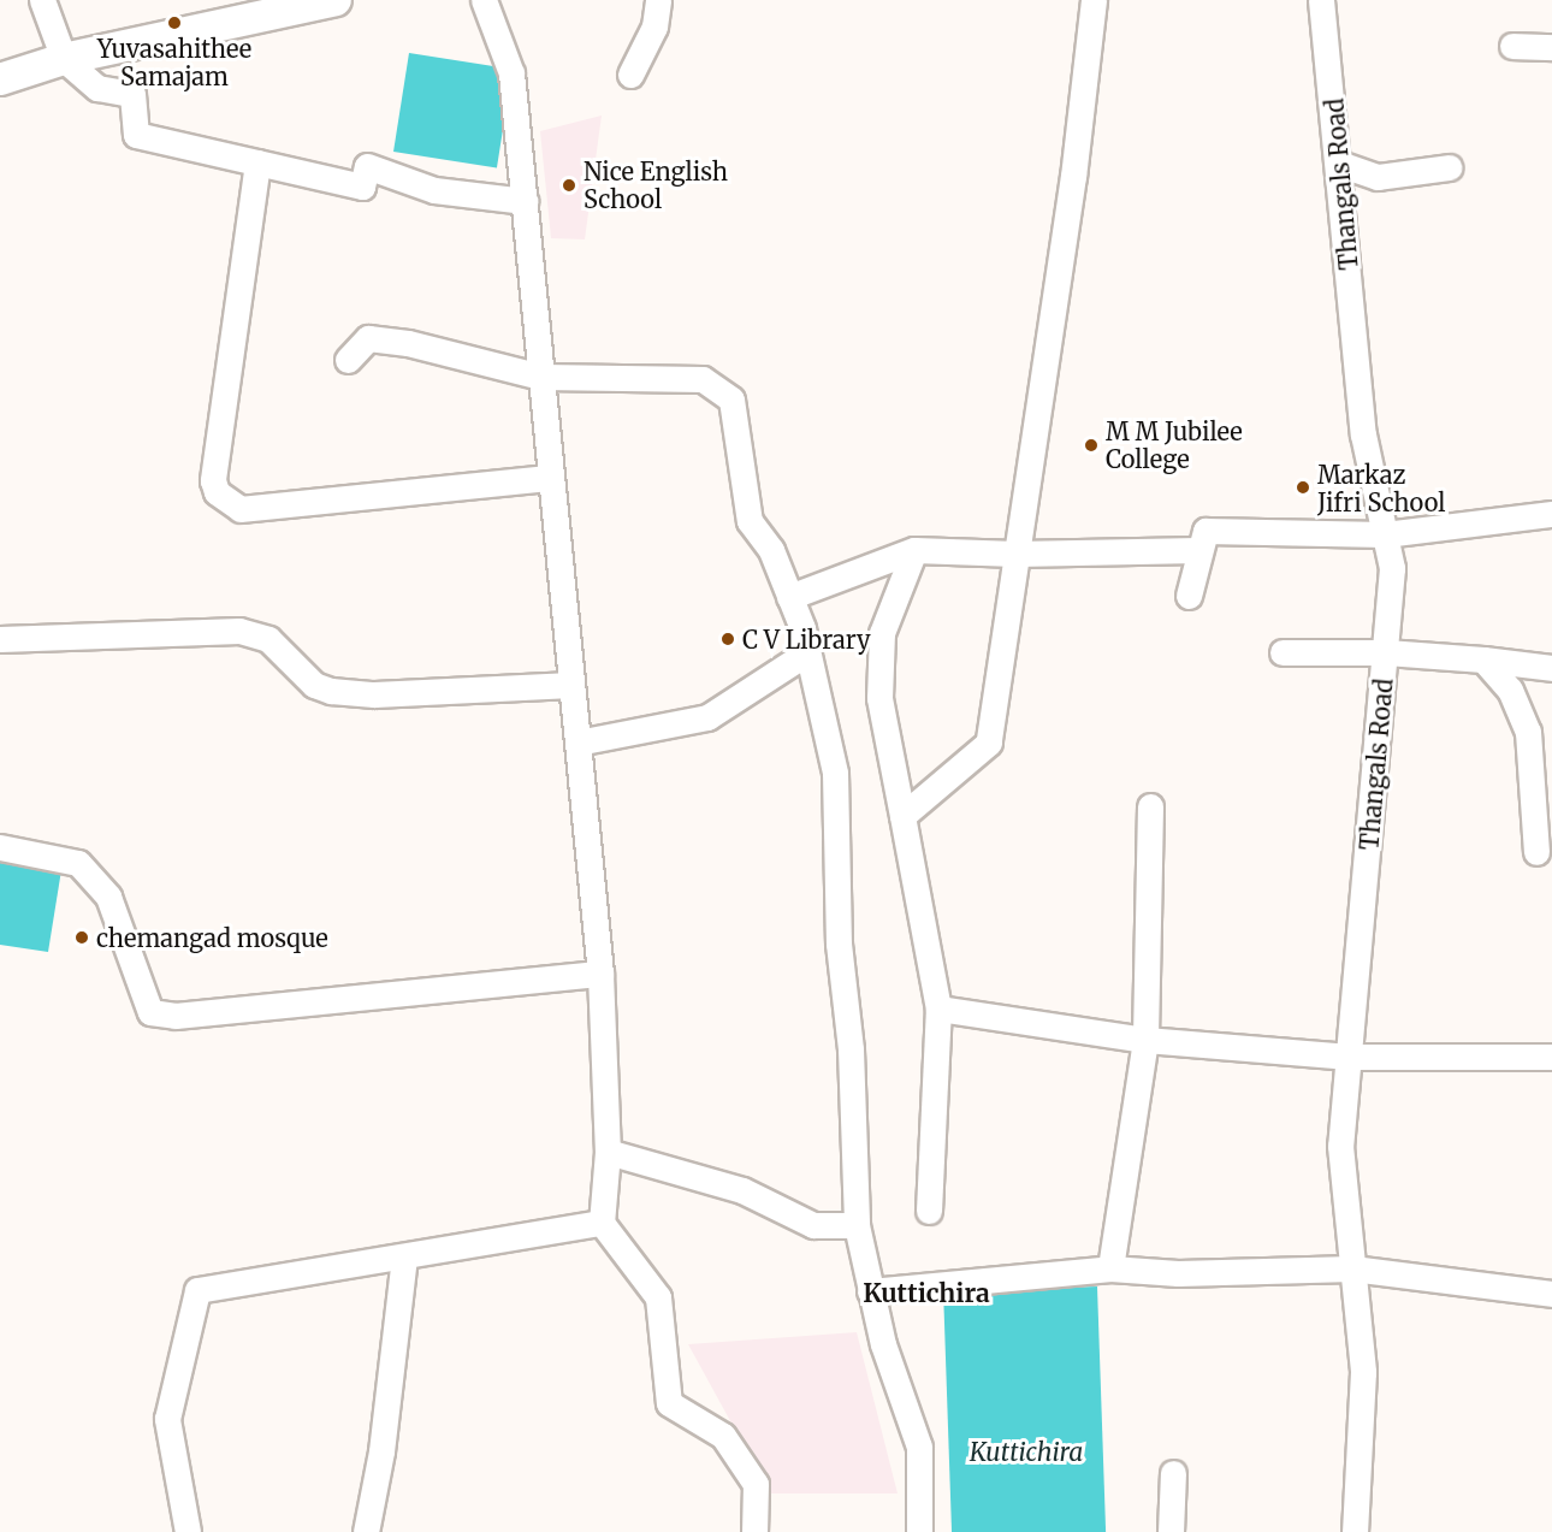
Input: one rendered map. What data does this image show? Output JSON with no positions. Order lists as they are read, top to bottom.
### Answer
{
  "streets": {
    "street": ["Thangals Road"]
  },
  "districts": ["Kuttichira"],
  "water": ["Kuttichira"],
  "places": [
    "Yuvasahithee Samajam",
    "Nice English School",
    "M M Jubilee College",
    "Markaz Jifri School",
    "C V Library",
    "chemangad mosque"
  ]
}
